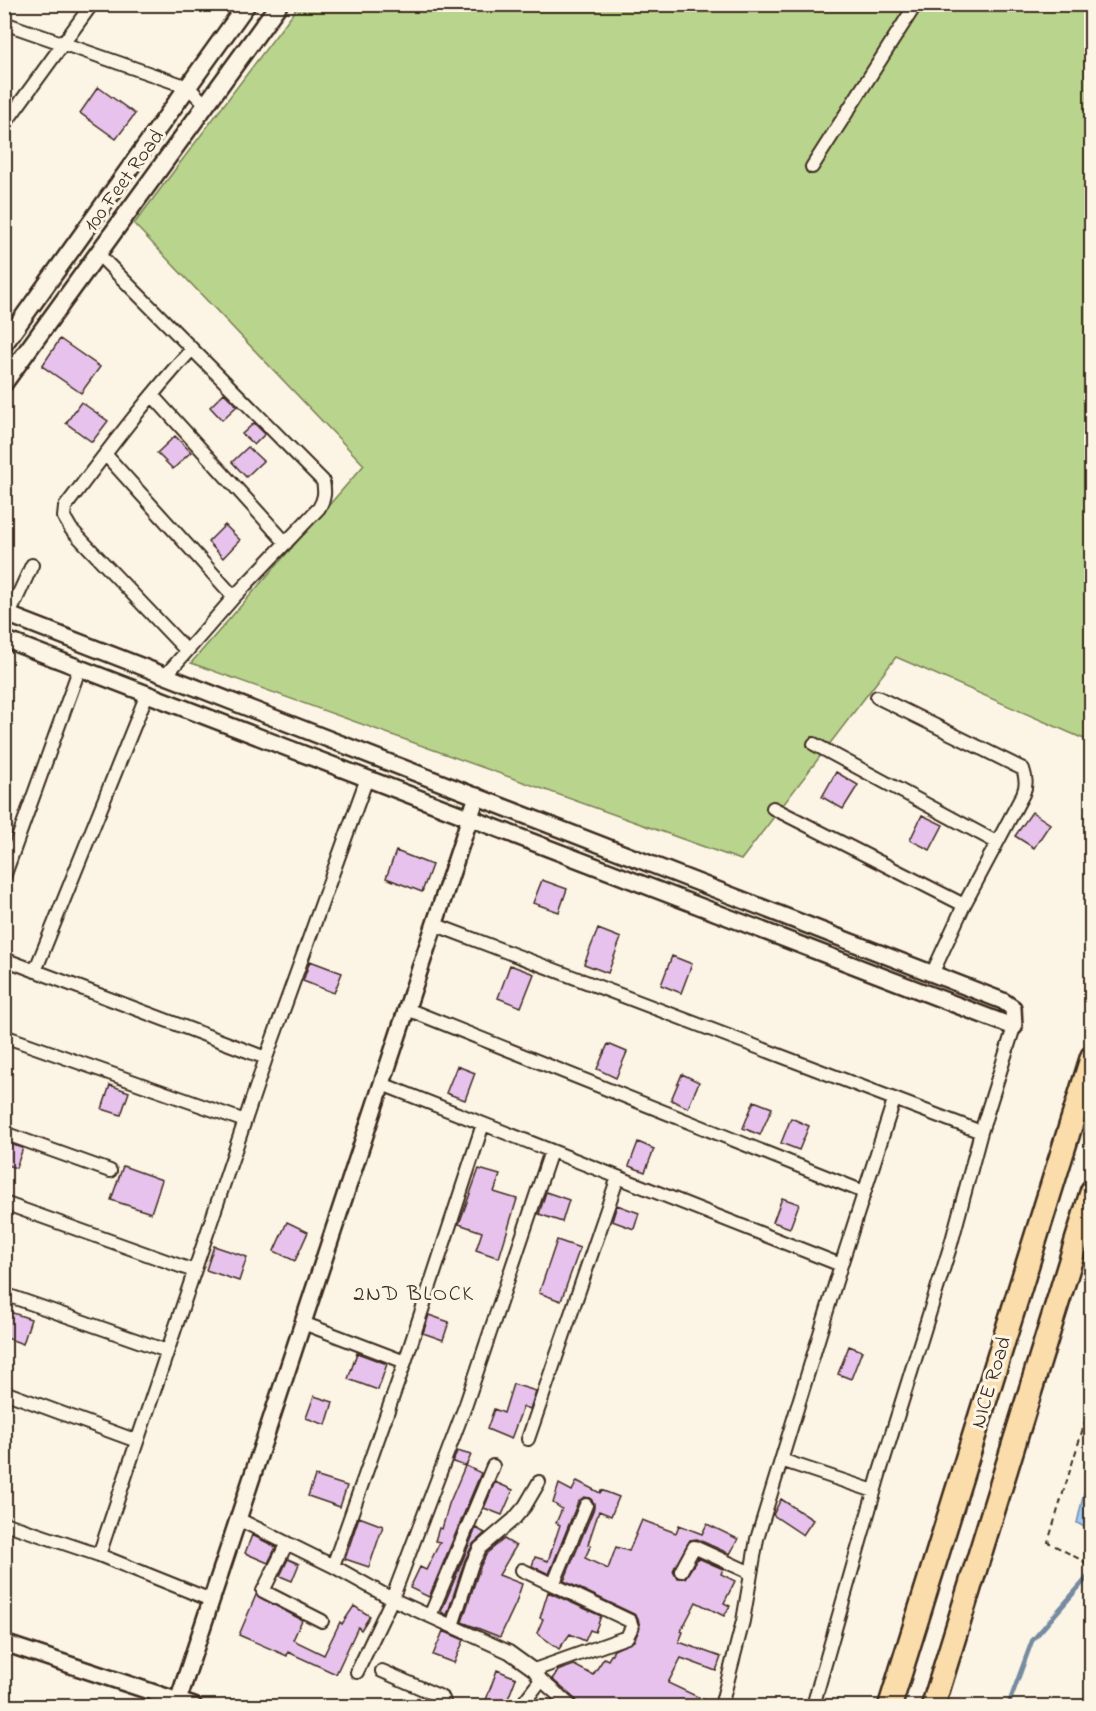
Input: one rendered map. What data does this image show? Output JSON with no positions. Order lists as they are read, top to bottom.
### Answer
{
  "streets": {
    "highway": ["NICE Road"],
    "main road": ["100 Feet Road"]
  },
  "districts": ["2ND BLOCK"]
}
